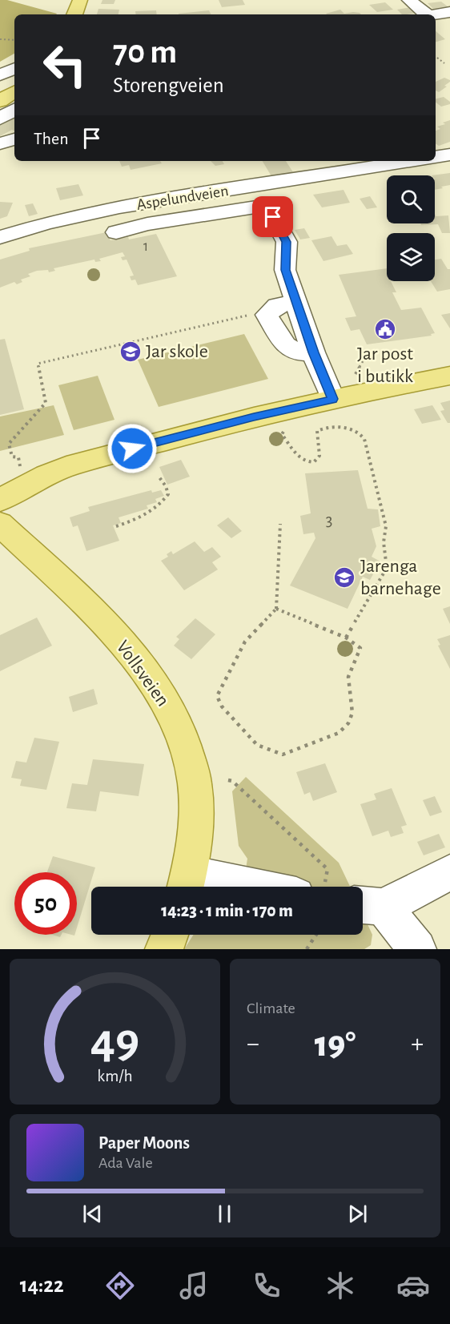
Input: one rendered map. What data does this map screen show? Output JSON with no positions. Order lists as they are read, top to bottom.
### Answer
{
  "streets": {
    "main road": ["Vollsveien"],
    "street": ["Aspelundveien"]
  },
  "places": {
    "public building": ["Jar post i butikk"],
    "school or university": ["Jar skole", "Jarenga barnehage"]
  },
  "house_numbers": ["1", "3"],
  "page": {
    "turn": ["70 m", "Storengveien"],
    "then": "Then",
    "limit": "50",
    "trip": "14:23 · 1 min · 170 m",
    "tile": "Climate",
    "heat": ["−", "19°", "+"],
    "song": ["Paper Moons", "Ada Vale"],
    "tabs": "14:22",
    "gauge": ["49", "km/h"]
  }
}
